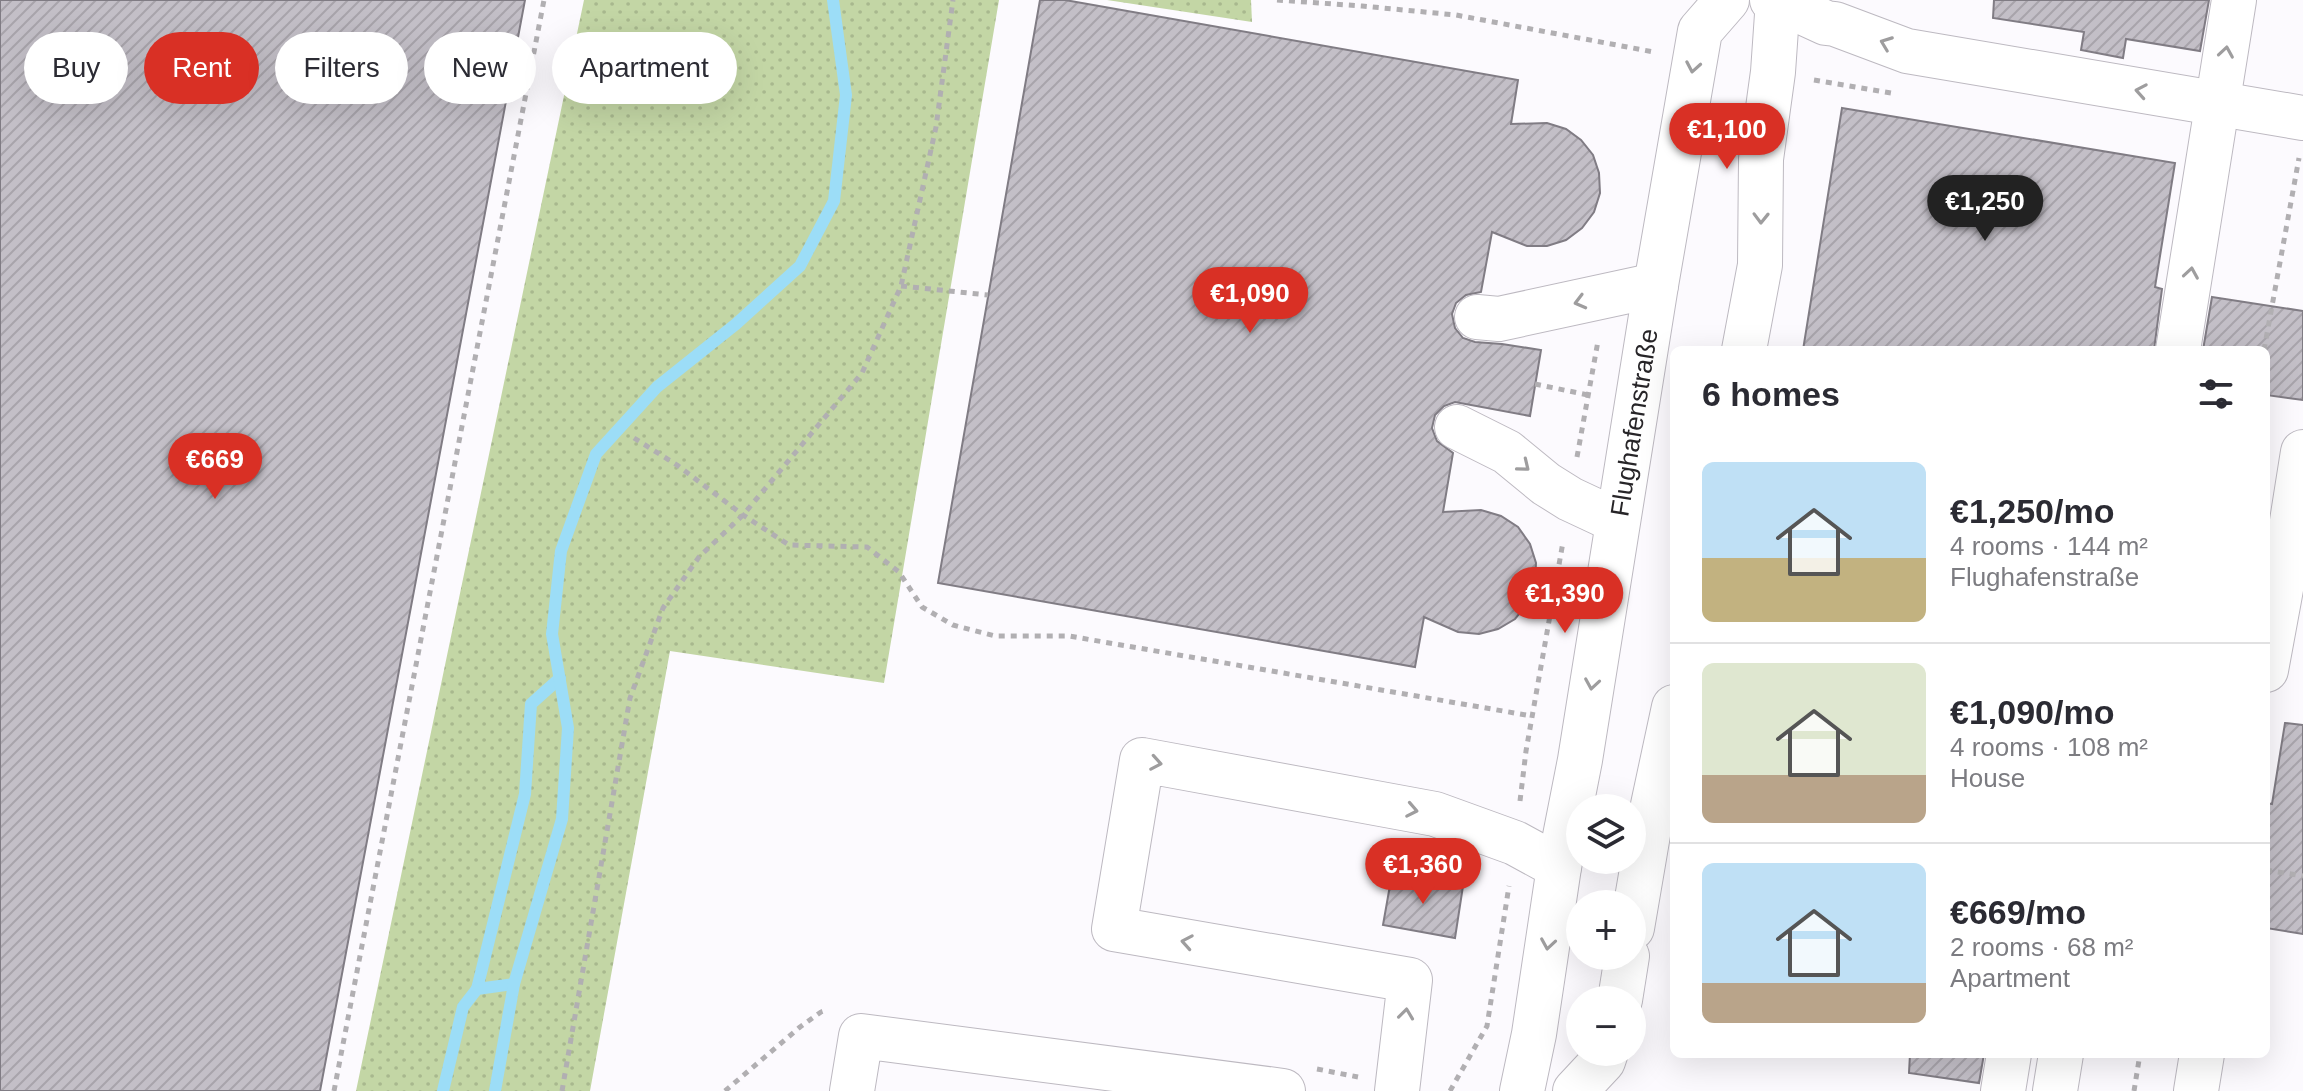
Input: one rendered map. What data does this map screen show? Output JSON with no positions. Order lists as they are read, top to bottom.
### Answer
{
  "streets": {
    "street": ["Flughafenstraße"]
  },
  "page": {
    "chip": [
      "Buy",
      "Rent",
      "Filters",
      "New",
      "Apartment"
    ],
    "price": [
      "€1,100",
      "€1,250",
      "€1,090",
      "€669",
      "€1,390",
      "€1,360"
    ],
    "heading": "6 homes",
    "list": [
      {
        "name": "€1,250/mo",
        "note": "4 rooms · 144 m² · Flughafenstraße"
      },
      {
        "name": "€1,090/mo",
        "note": "4 rooms · 108 m² · House"
      },
      {
        "name": "€669/mo",
        "note": "2 rooms · 68 m² · Apartment"
      }
    ],
    "map_buttons": ["+", "−"]
  }
}
